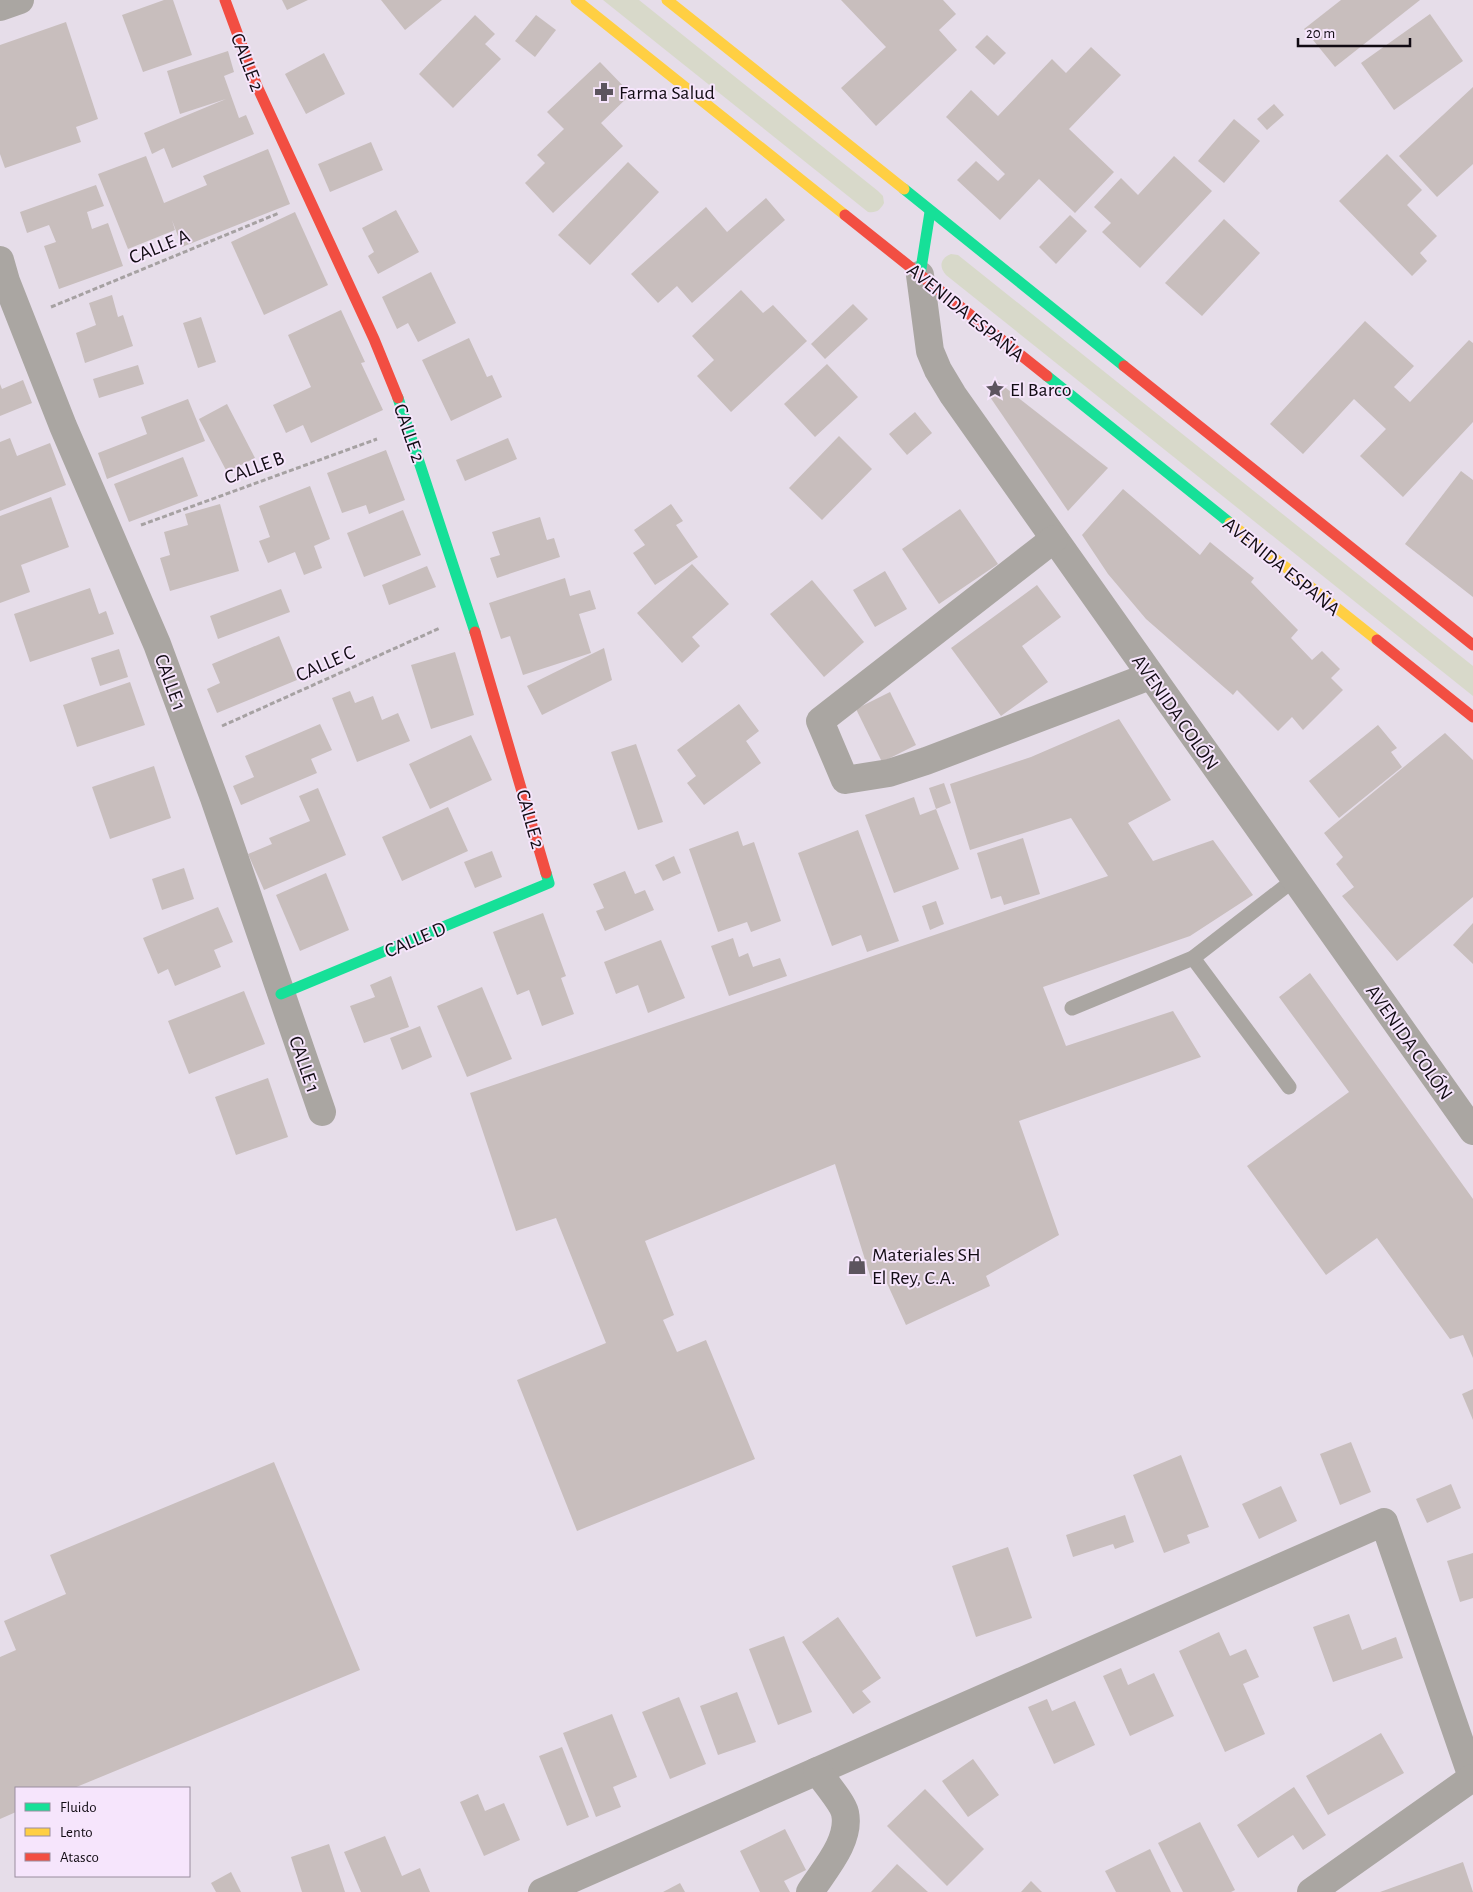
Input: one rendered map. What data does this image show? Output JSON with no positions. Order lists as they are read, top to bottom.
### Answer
{
  "streets": {
    "main road": ["CALLE 2", "AVENIDA ESPAÑA", "CALLE D"],
    "street": ["CALLE 1", "AVENIDA COLÓN"],
    "path": ["CALLE A", "CALLE B", "CALLE C"]
  },
  "crossings": [
    ["CALLE 2", "CALLE A"],
    ["CALLE 2", "CALLE B"],
    ["CALLE 2", "CALLE C"],
    ["CALLE 2", "CALLE D"],
    ["CALLE A", "CALLE 1"],
    ["AVENIDA ESPAÑA", "AVENIDA COLÓN"],
    ["CALLE B", "CALLE 1"],
    ["CALLE C", "CALLE 1"],
    ["CALLE 1", "CALLE D"]
  ],
  "places": {
    "pharmacy": ["Farma Salud"],
    "place": ["El Barco"],
    "shop": ["Materiales SH El Rey, C.A."]
  },
  "legend": ["Fluido", "Lento", "Atasco"],
  "scale_bar": "20 m"
}
